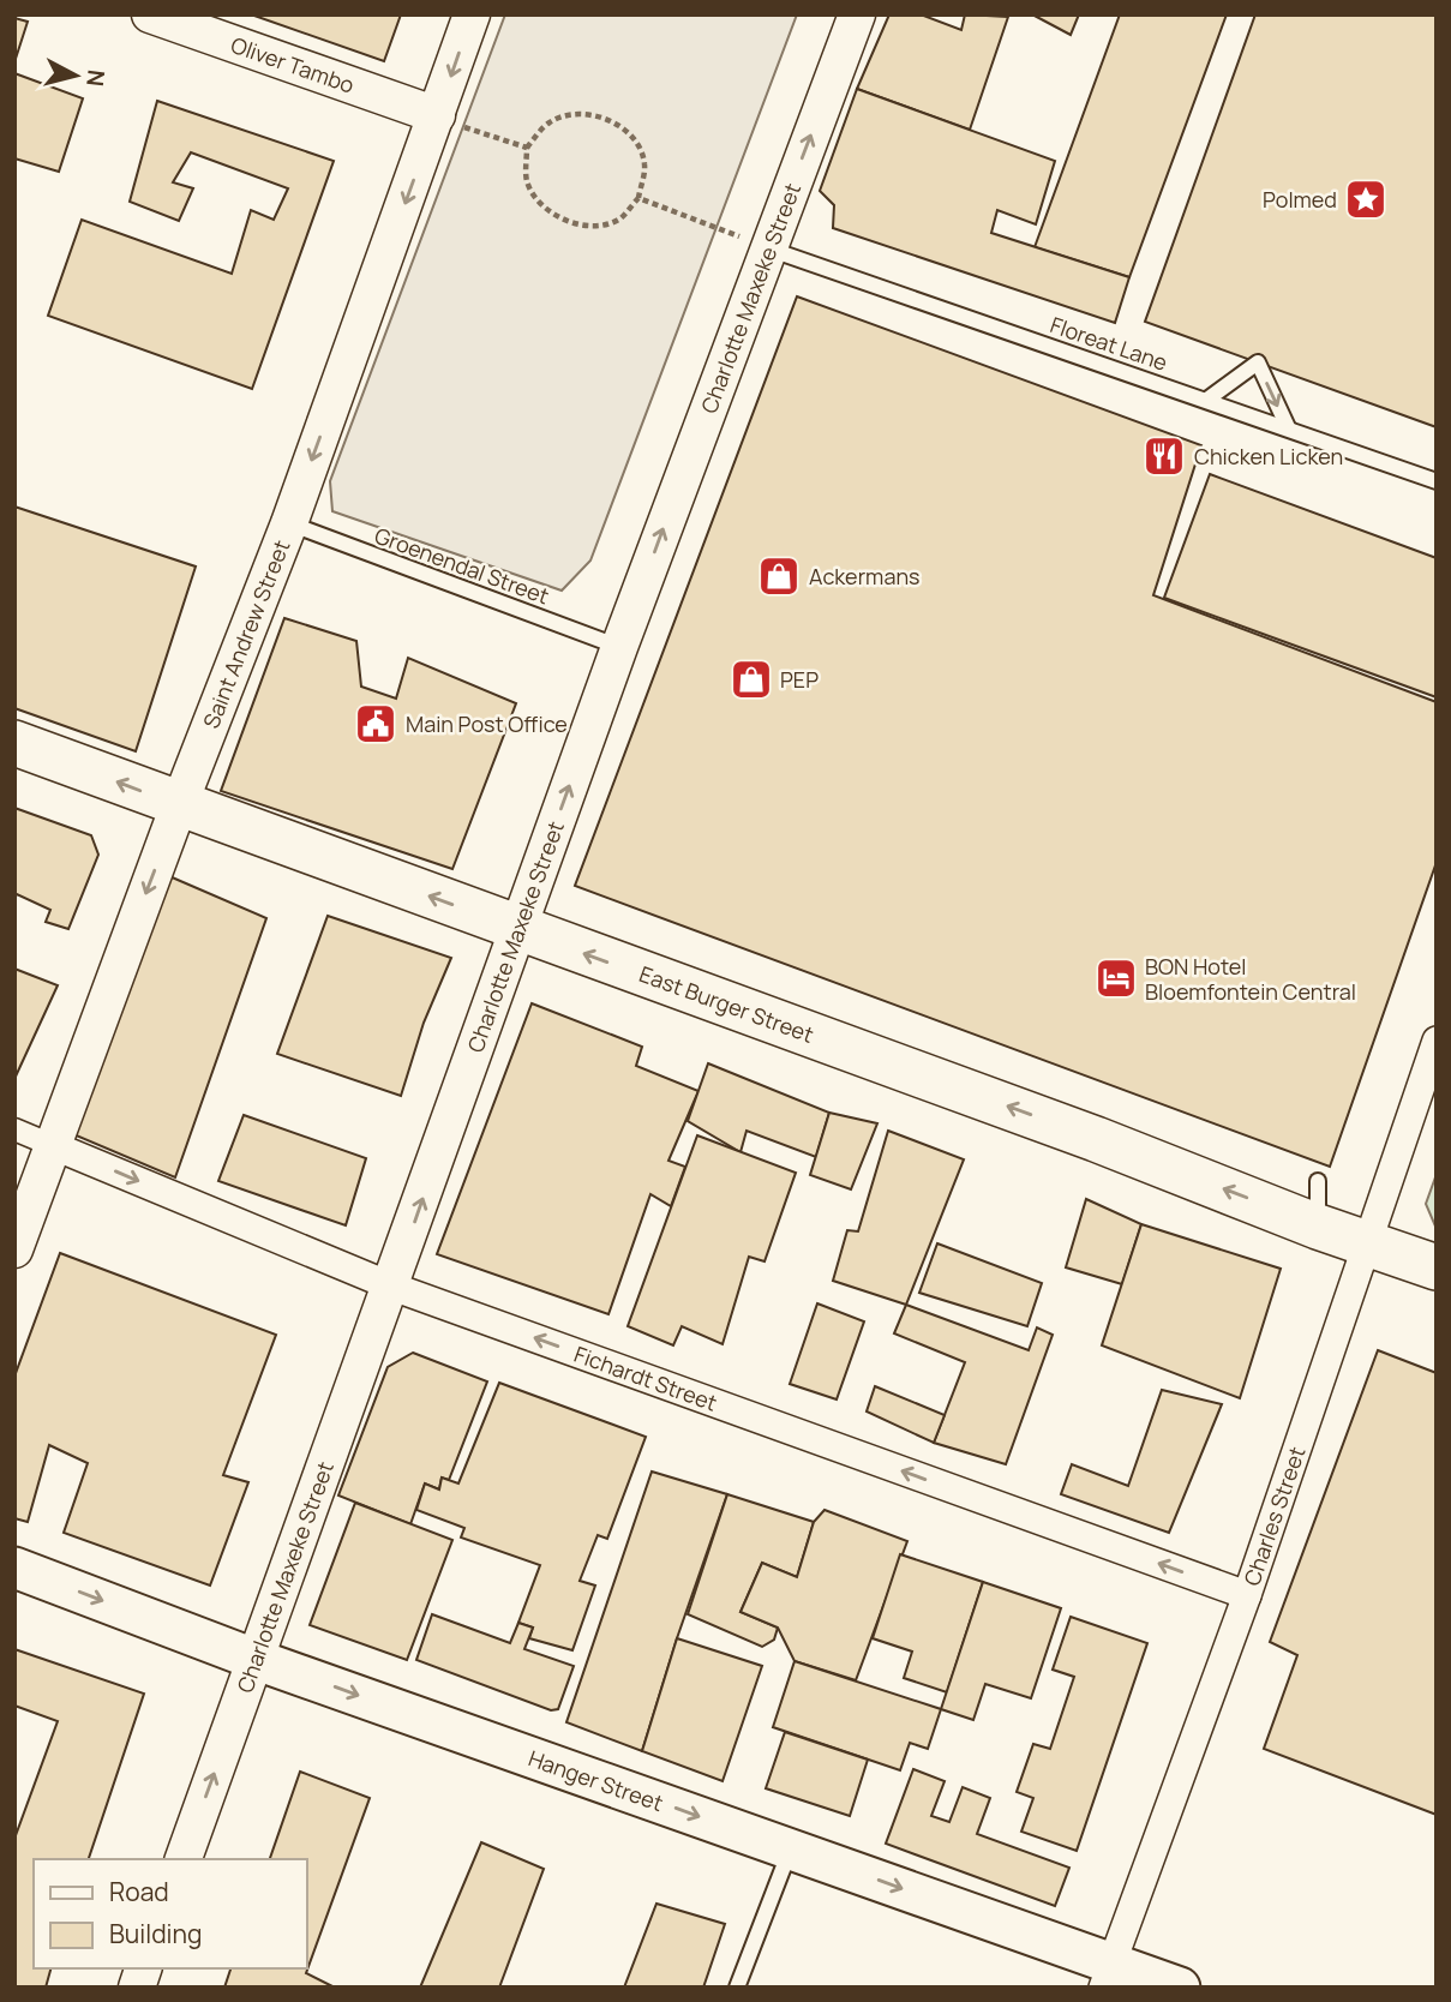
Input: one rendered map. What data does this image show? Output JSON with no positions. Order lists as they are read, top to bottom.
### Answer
{
  "streets": {
    "main road": ["East Burger Street", "Hanger Street"],
    "street": [
      "Oliver Tambo",
      "Charlotte Maxeke Street",
      "Saint Andrew Street",
      "Fichardt Street",
      "Charles Street"
    ],
    "lane": ["Floreat Lane", "Groenendal Street"]
  },
  "crossings": [
    ["Oliver Tambo", "Saint Andrew Street"],
    ["Charlotte Maxeke Street", "Floreat Lane"],
    ["Charlotte Maxeke Street", "Groenendal Street"],
    ["Charlotte Maxeke Street", "East Burger Street"],
    ["Charlotte Maxeke Street", "Fichardt Street"],
    ["Charlotte Maxeke Street", "Hanger Street"],
    ["Groenendal Street", "Saint Andrew Street"],
    ["Saint Andrew Street", "East Burger Street"],
    ["Saint Andrew Street", "Fichardt Street"],
    ["East Burger Street", "Charles Street"],
    ["Fichardt Street", "Charles Street"],
    ["Charles Street", "Hanger Street"]
  ],
  "one_way": [
    "Charlotte Maxeke Street",
    "Saint Andrew Street",
    "East Burger Street",
    "Hanger Street"
  ],
  "places": {
    "place": ["Polmed"],
    "restaurant": ["Chicken Licken"],
    "shop": ["Ackermans", "PEP"],
    "public building": ["Main Post Office"],
    "hotel": ["BON Hotel Bloemfontein Central"]
  },
  "legend": ["Road", "Building"],
  "north": "right"
}
